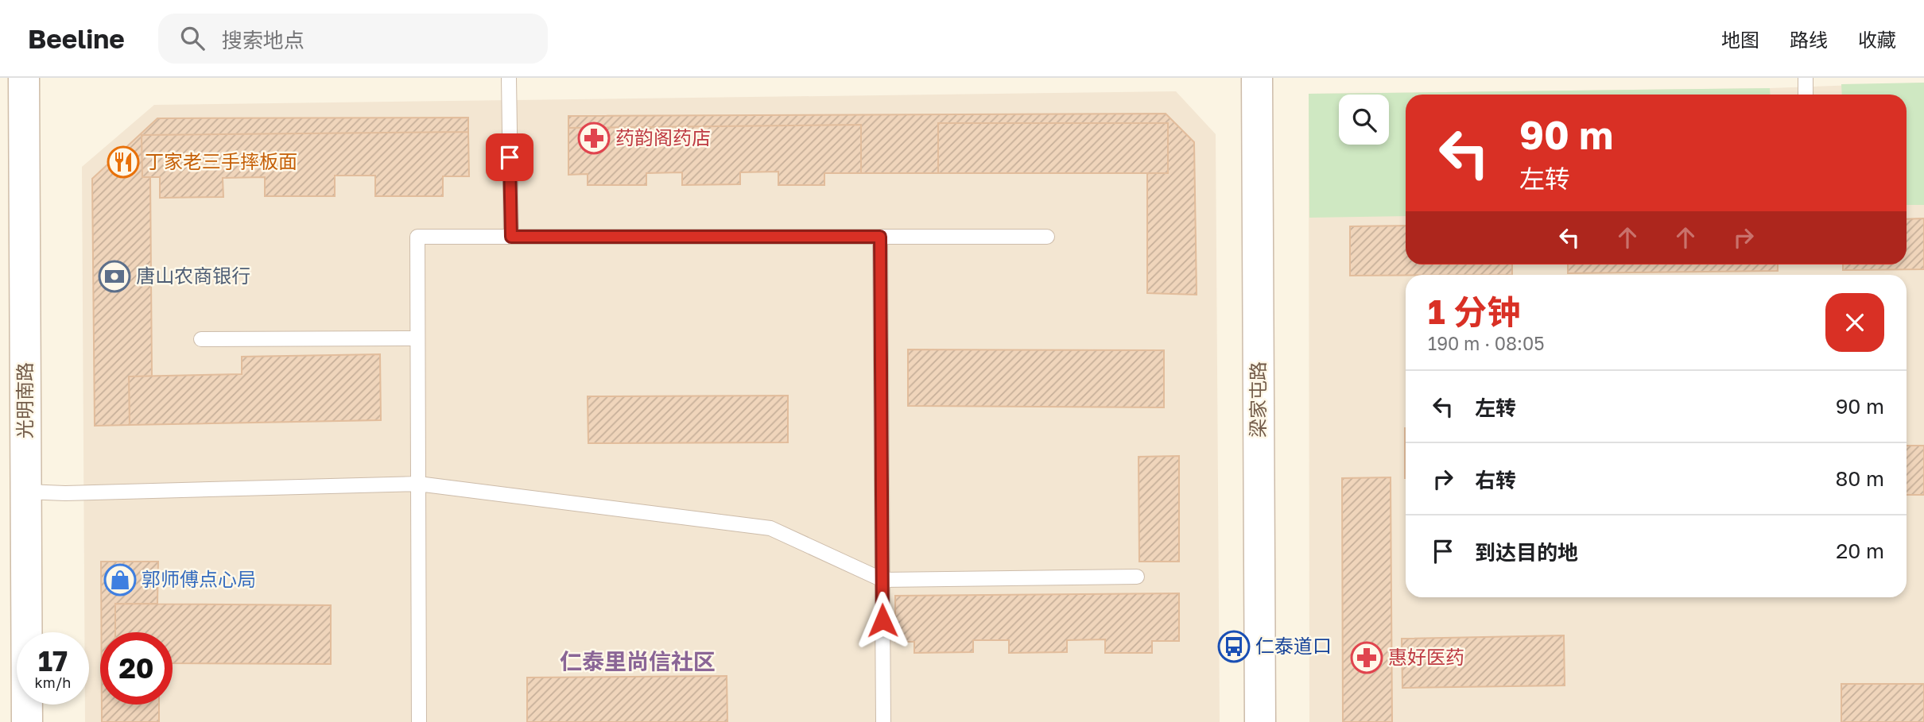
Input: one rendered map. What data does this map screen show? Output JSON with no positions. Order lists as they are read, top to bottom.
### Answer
{
  "streets": {
    "main road": ["梁家屯路", "光明南路"]
  },
  "districts": ["仁泰里尚信社区"],
  "places": {
    "pharmacy": ["药韵阁药店", "惠好医药"],
    "restaurant": ["丁家老三手摔板面"],
    "bank": ["唐山农商银行"],
    "shop": ["郭师傅点心局"],
    "bus stop": ["仁泰道口"]
  },
  "page": {
    "header": "Beeline",
    "search": "搜索地点",
    "nav": ["地图", "路线", "收藏"],
    "turn": ["90 m", "左转"],
    "heading": ["1 分钟", "190 m · 08:05"],
    "list": [
      {
        "name": "左转",
        "value": "90 m"
      },
      {
        "name": "右转",
        "value": "80 m"
      },
      {
        "name": "到达目的地",
        "value": "20 m"
      }
    ],
    "speed": "17 km/h",
    "limit": "20"
  }
}
